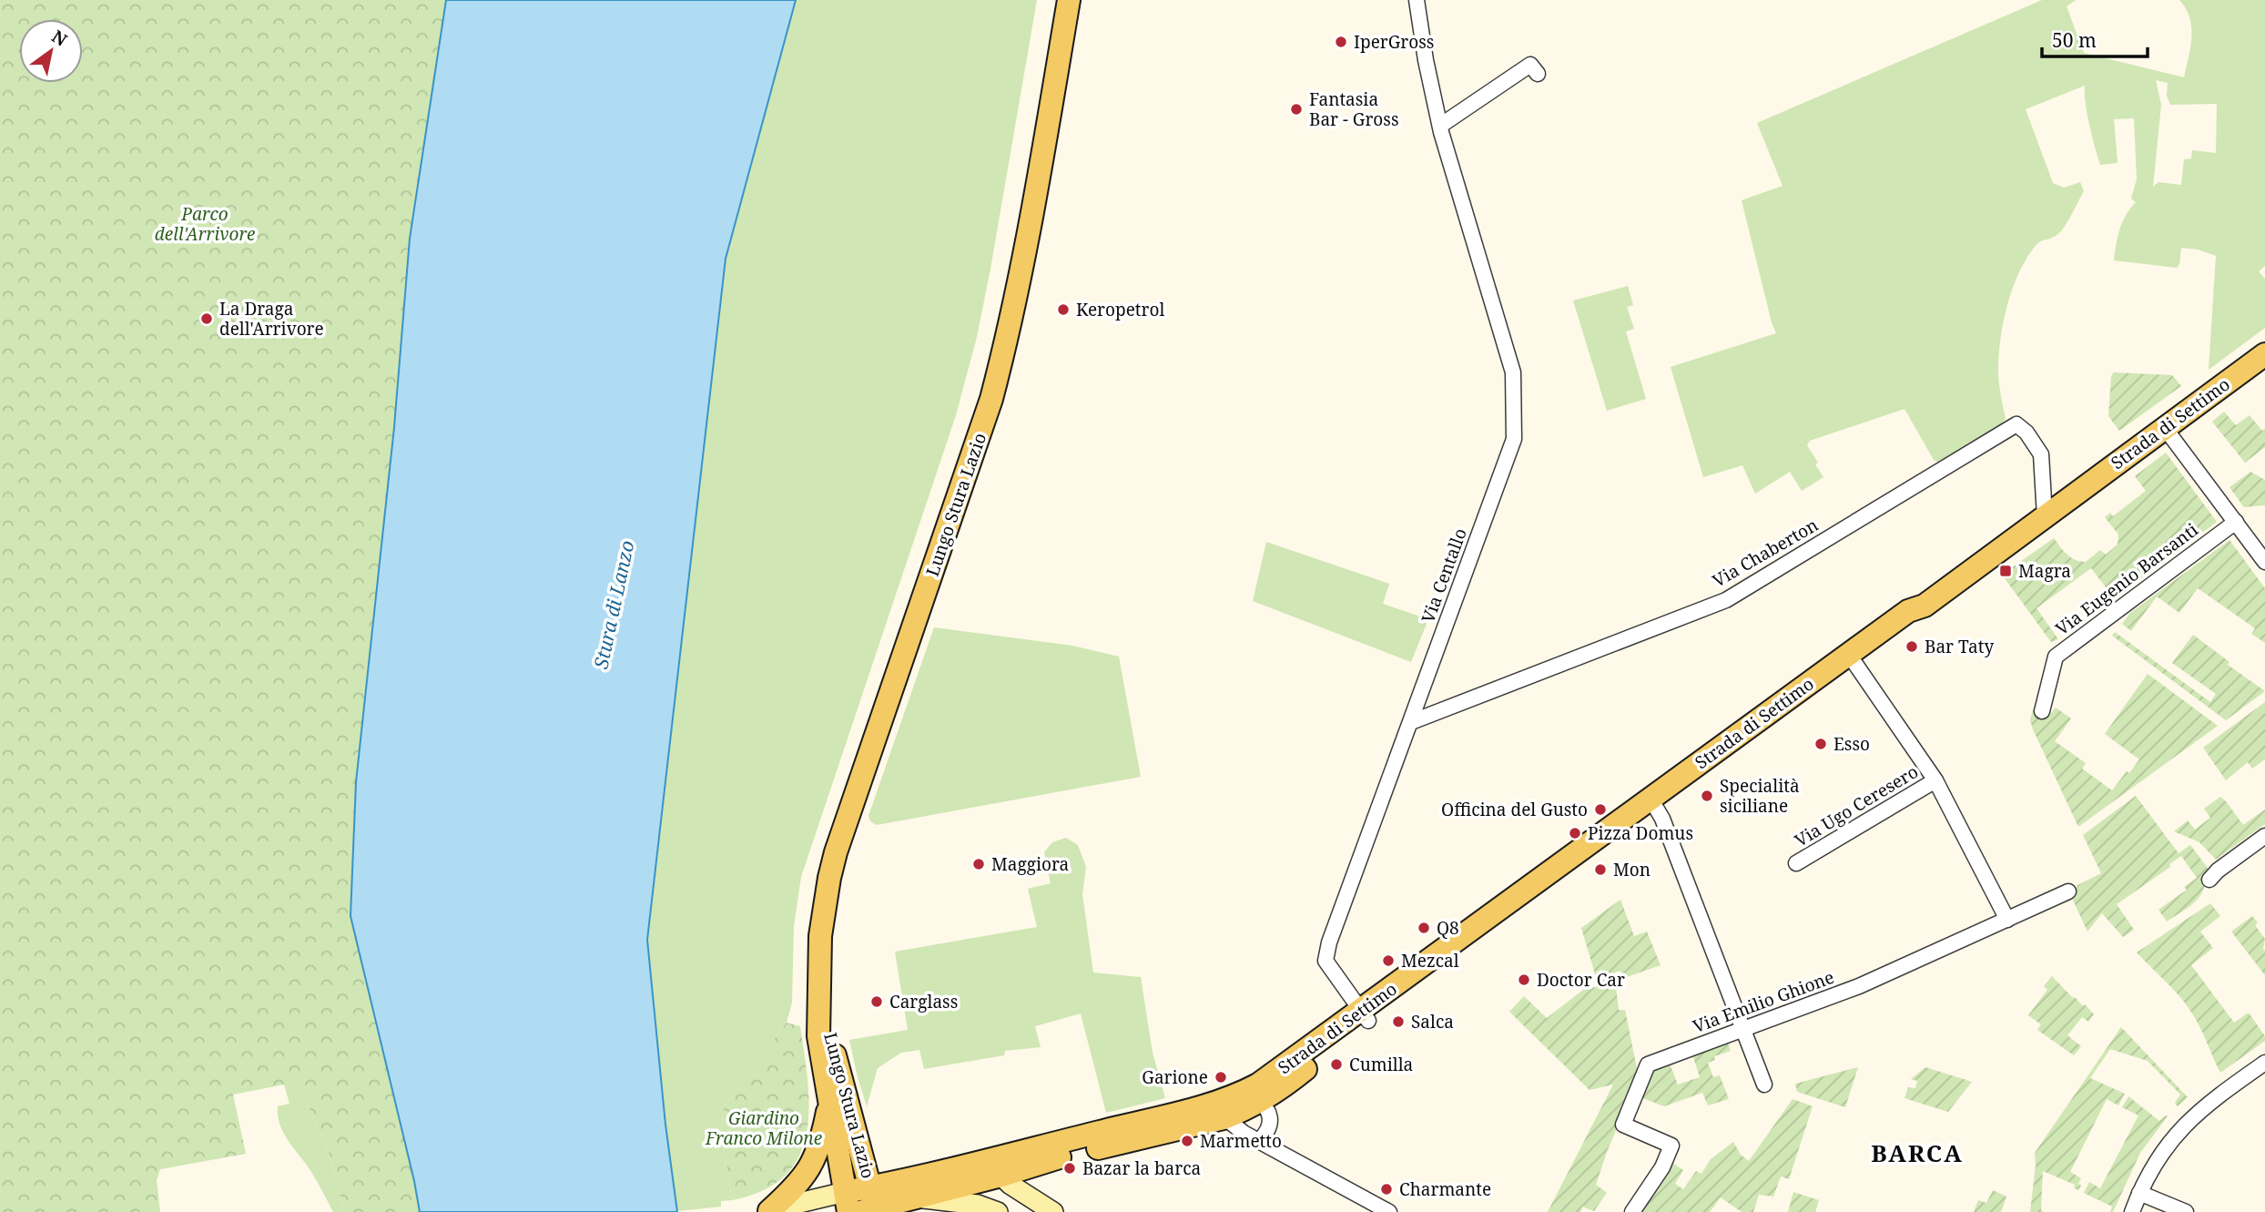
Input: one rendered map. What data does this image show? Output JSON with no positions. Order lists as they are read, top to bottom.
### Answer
{
  "streets": {
    "main road": ["Strada di Settimo", "Lungo Stura Lazio"],
    "street": [
      "Via Chaberton",
      "Via Centallo",
      "Via Eugenio Barsanti",
      "Via Ugo Ceresero",
      "Via Emilio Ghione"
    ]
  },
  "crossings": [
    ["Strada di Settimo", "Via Chaberton"],
    ["Strada di Settimo", "Via Centallo"],
    ["Strada di Settimo", "Via Ugo Ceresero"],
    ["Via Chaberton", "Via Centallo"],
    ["Via Ugo Ceresero", "Via Emilio Ghione"]
  ],
  "districts": ["BARCA"],
  "water": ["Stura di Lanzo"],
  "parks": ["Parco dell'Arrivore", "Giardino Franco Milone"],
  "places": {
    "other": [
      "IperGross",
      "Fantasia Bar - Gross",
      "Keropetrol",
      "La Draga dell'Arrivore",
      "Bar Taty",
      "Esso",
      "Specialità siciliane",
      "Officina del Gusto",
      "Pizza Domus",
      "Maggiora",
      "Mon",
      "Q8",
      "Mezcal",
      "Doctor Car",
      "Carglass",
      "Salca",
      "Cumilla",
      "Garione",
      "Marmetto",
      "Bazar la barca",
      "Charmante"
    ],
    "transit": ["Magra"]
  },
  "scale_bar": "50 m",
  "north": "top right"
}
